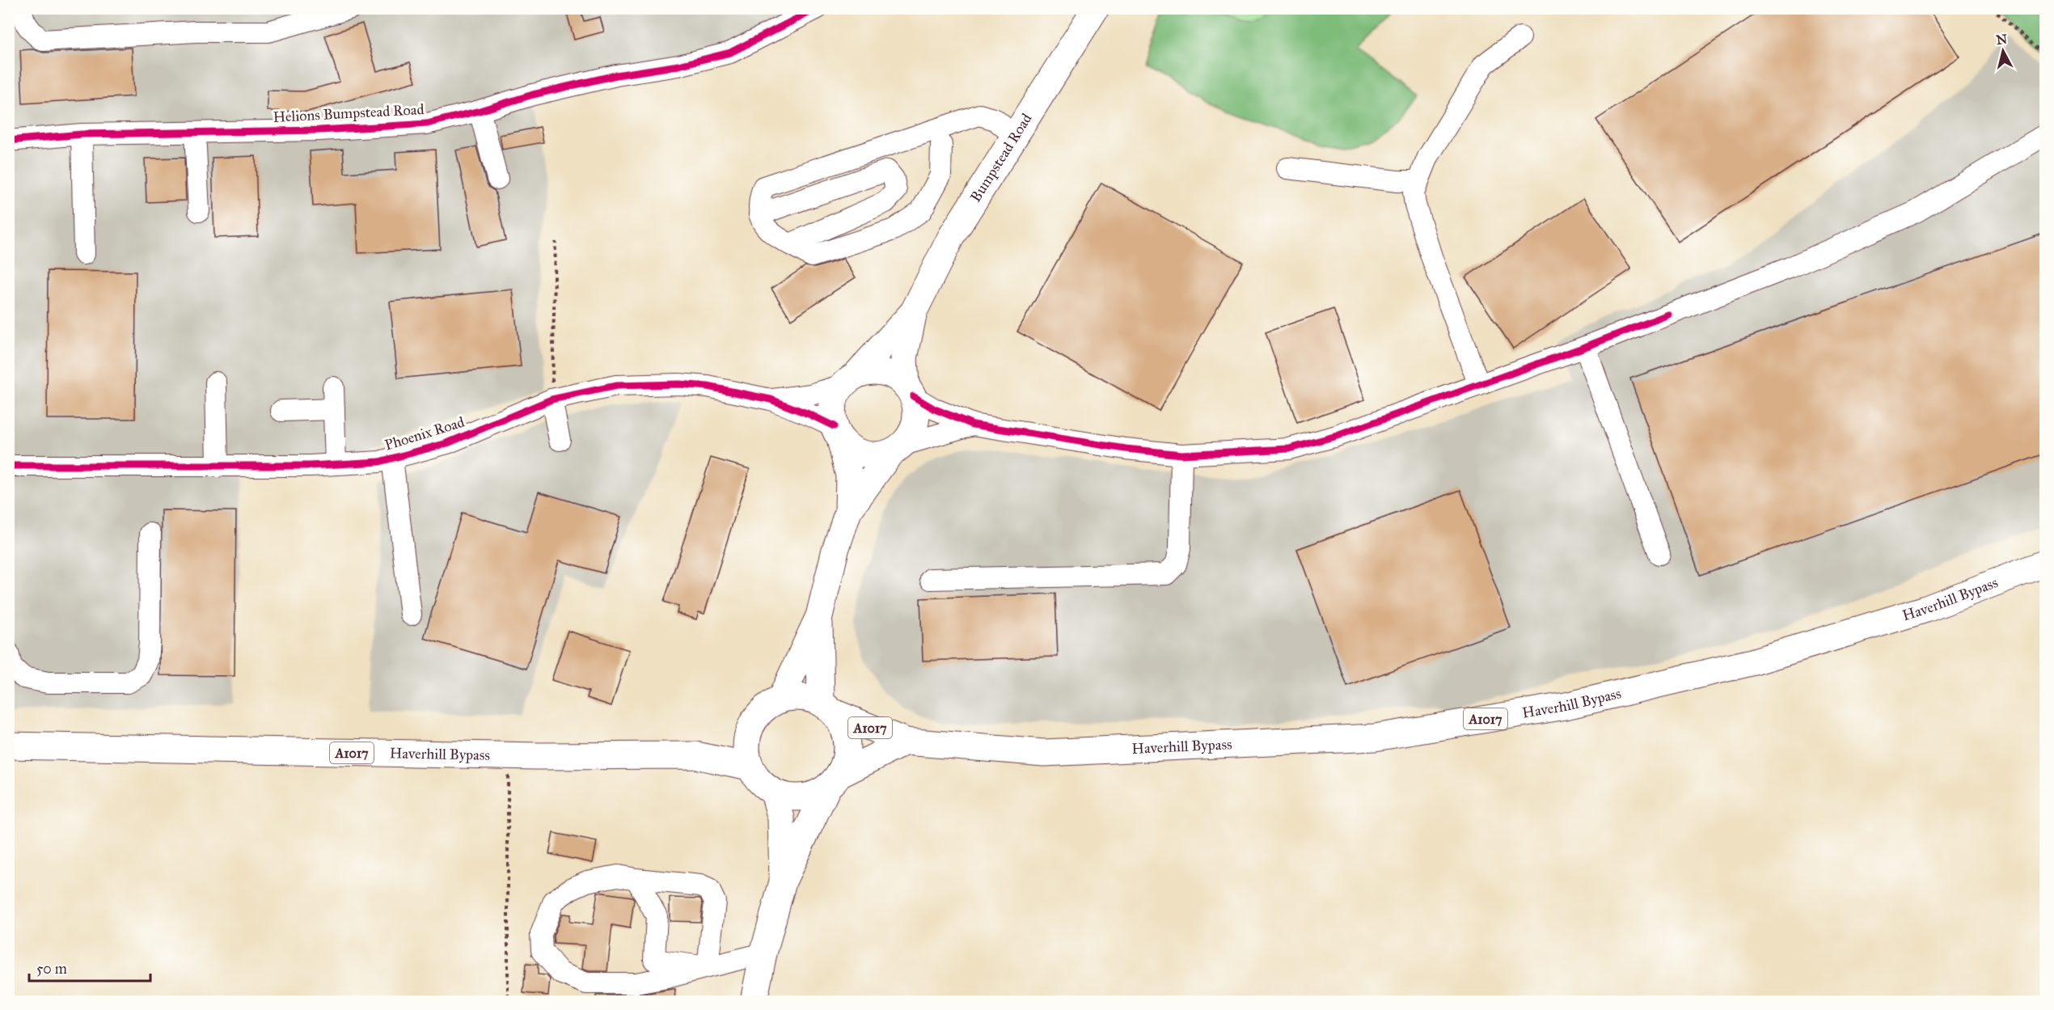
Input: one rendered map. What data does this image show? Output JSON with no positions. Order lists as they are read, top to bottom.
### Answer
{
  "streets": {
    "main road": ["Bumpstead Road", "Haverhill Bypass", "A1017"],
    "street": ["Helions Bumpstead Road", "Phoenix Road"]
  },
  "crossings": [
    ["Bumpstead Road", "Phoenix Road"],
    ["Haverhill Bypass", "A1017"]
  ],
  "scale_bar": "50 m",
  "north": "top"
}
